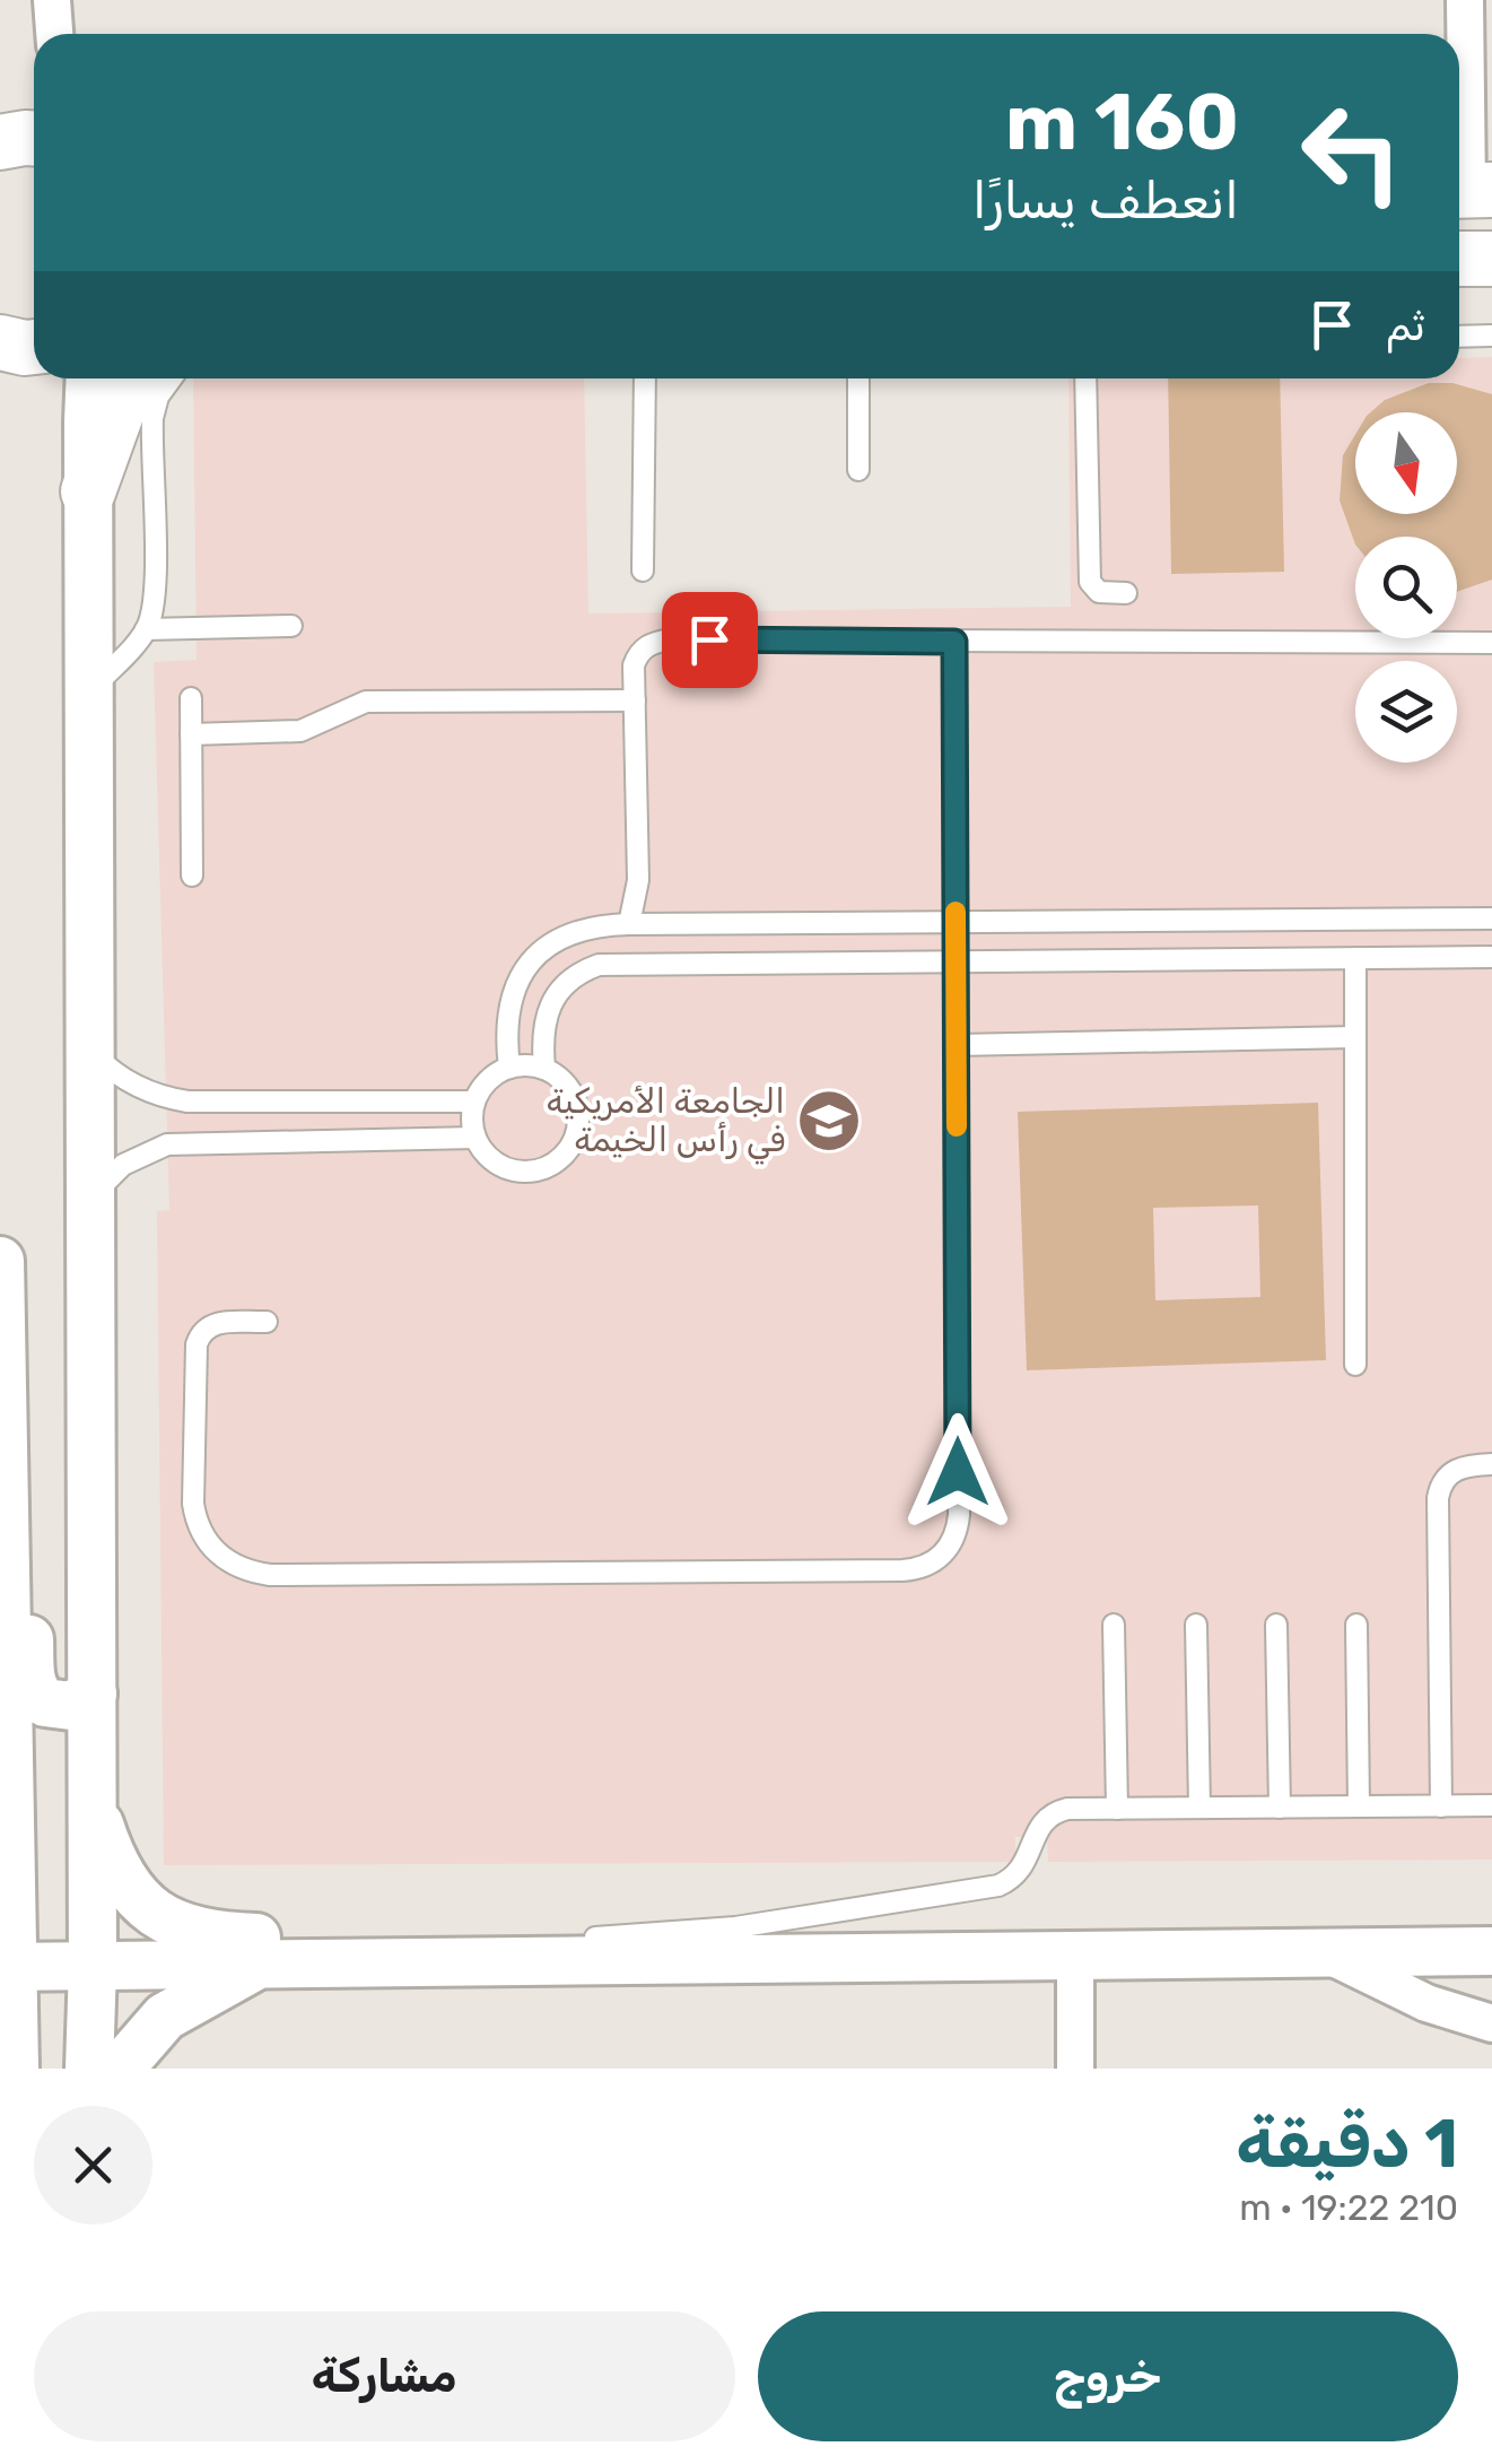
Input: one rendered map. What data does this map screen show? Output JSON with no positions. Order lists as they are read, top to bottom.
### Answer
{
  "places": {
    "school or university": ["الجامعة الأمريكية في رأس الخيمة"]
  },
  "north": "bottom",
  "page": {
    "turn": ["160 m", "انعطف يسارًا"],
    "then": "ثم",
    "heading": ["1 دقيقة", "210 m · 19:22"],
    "buttons": ["خروج", "مشاركة"]
  }
}
